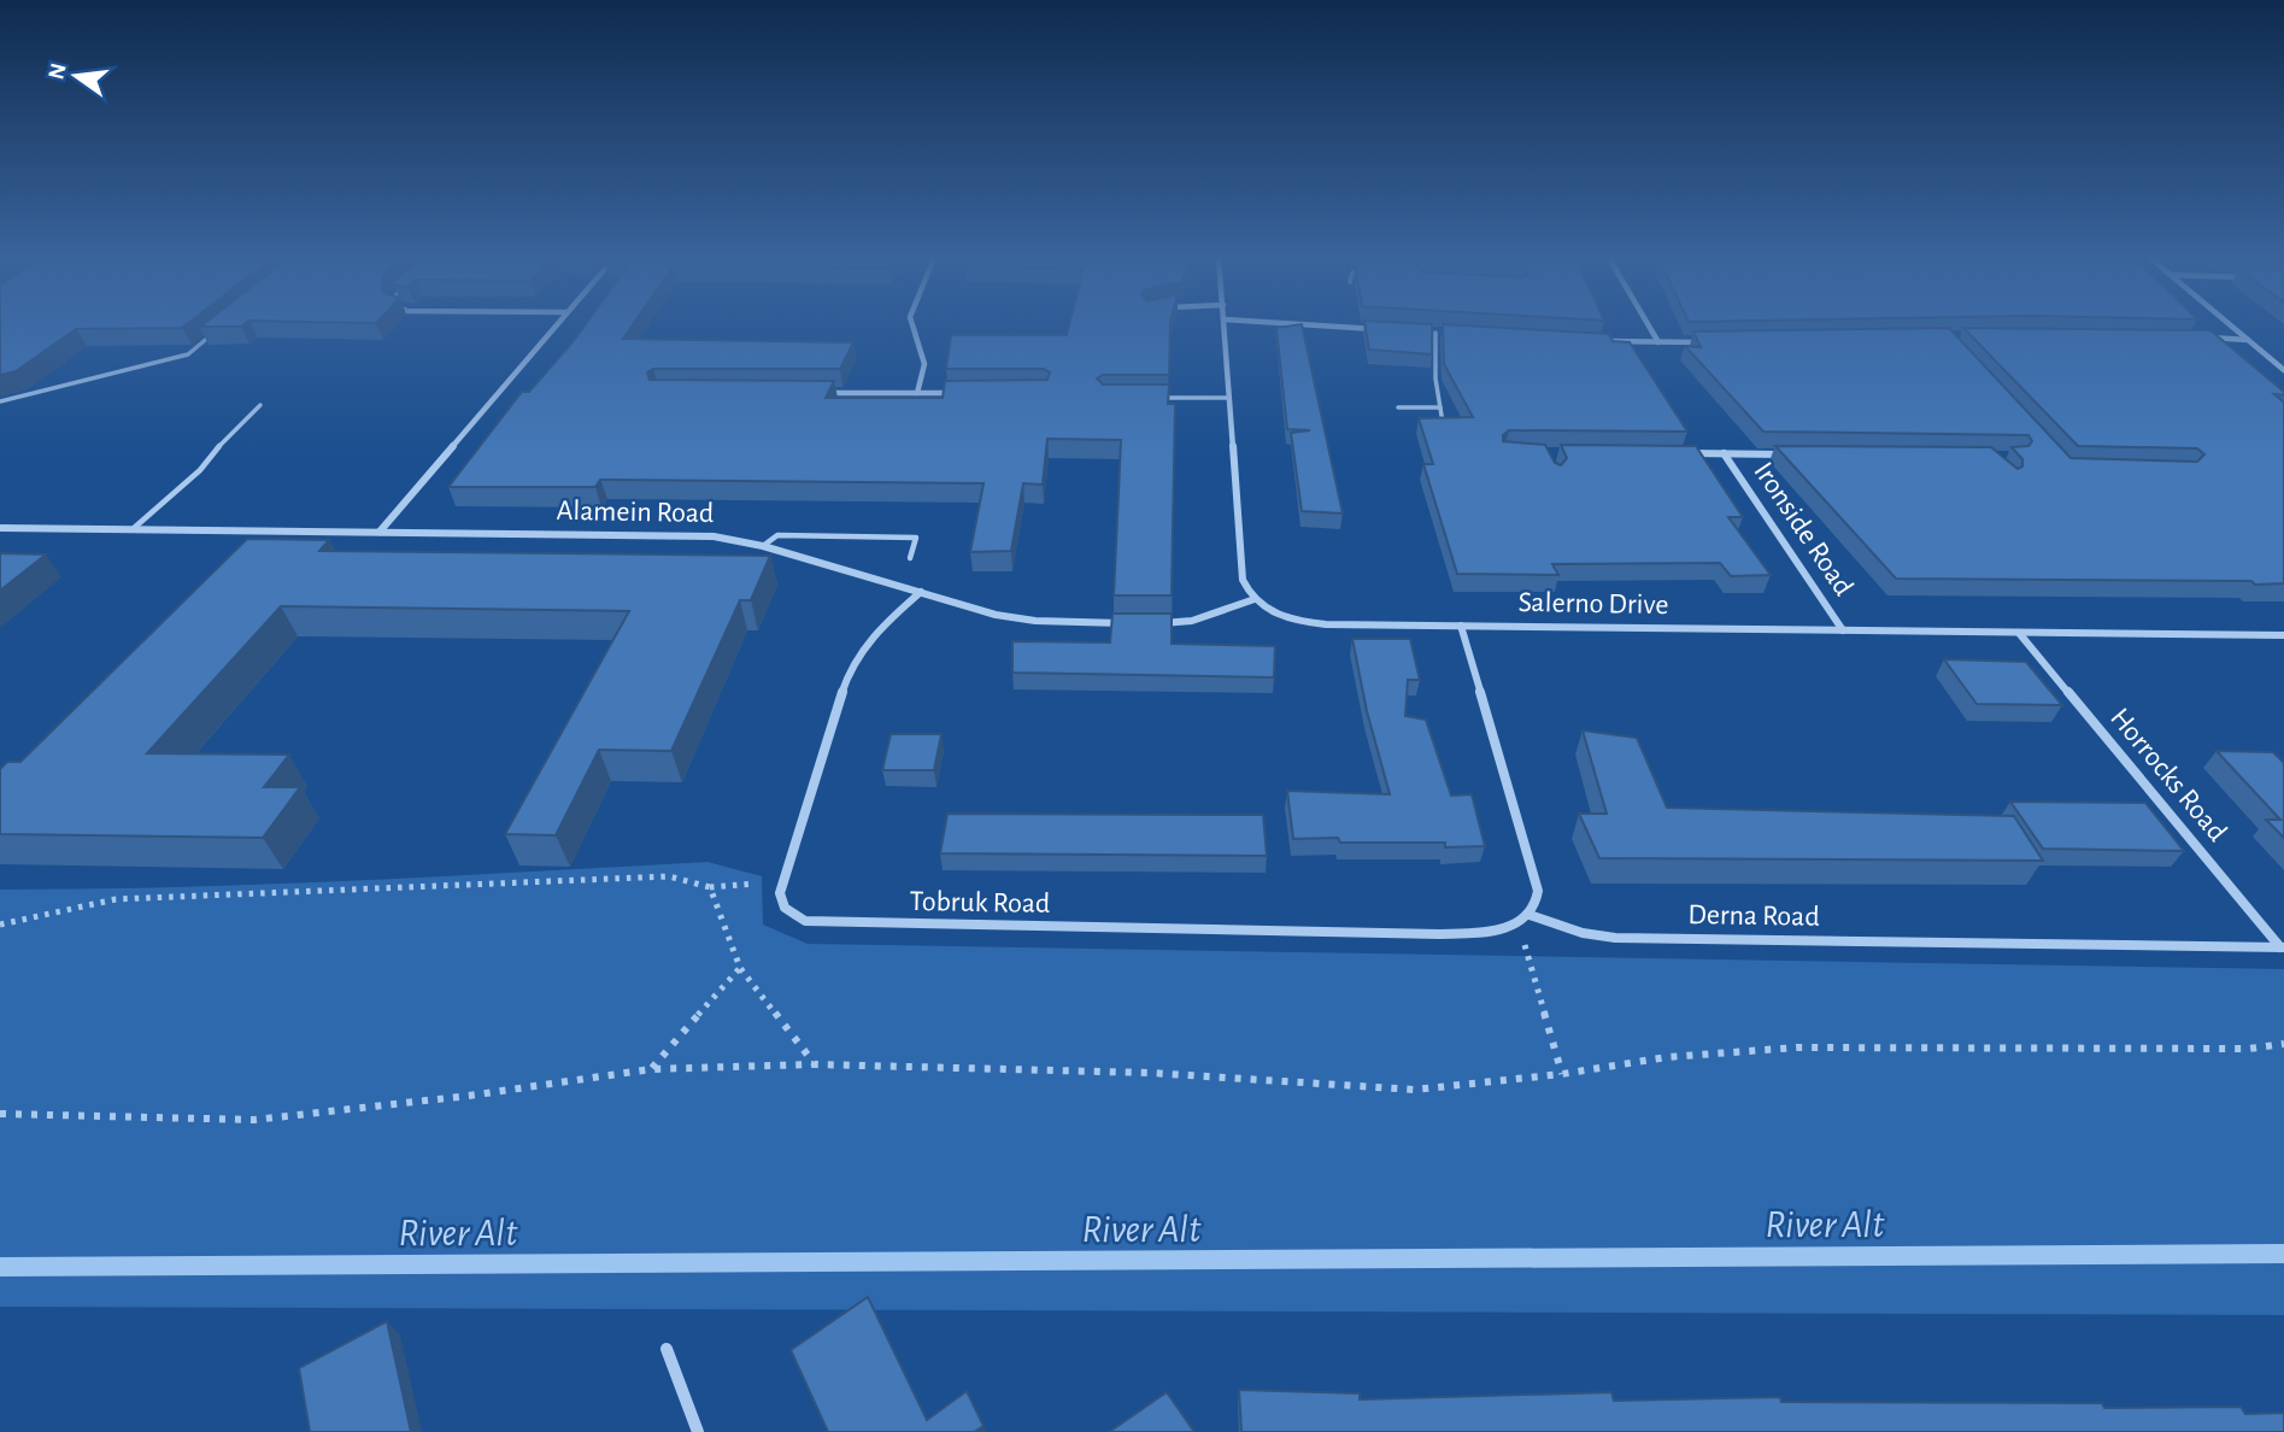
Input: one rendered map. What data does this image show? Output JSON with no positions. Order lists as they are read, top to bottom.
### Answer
{
  "streets": {
    "street": [
      "Alamein Road",
      "Ironside Road",
      "Salerno Drive",
      "Horrocks Road",
      "Tobruk Road",
      "Derna Road"
    ]
  },
  "crossings": [
    ["Ironside Road", "Salerno Drive"],
    ["Salerno Drive", "Horrocks Road"],
    ["Horrocks Road", "Derna Road"],
    ["Tobruk Road", "Derna Road"]
  ],
  "water": ["River Alt"],
  "north": "left"
}
